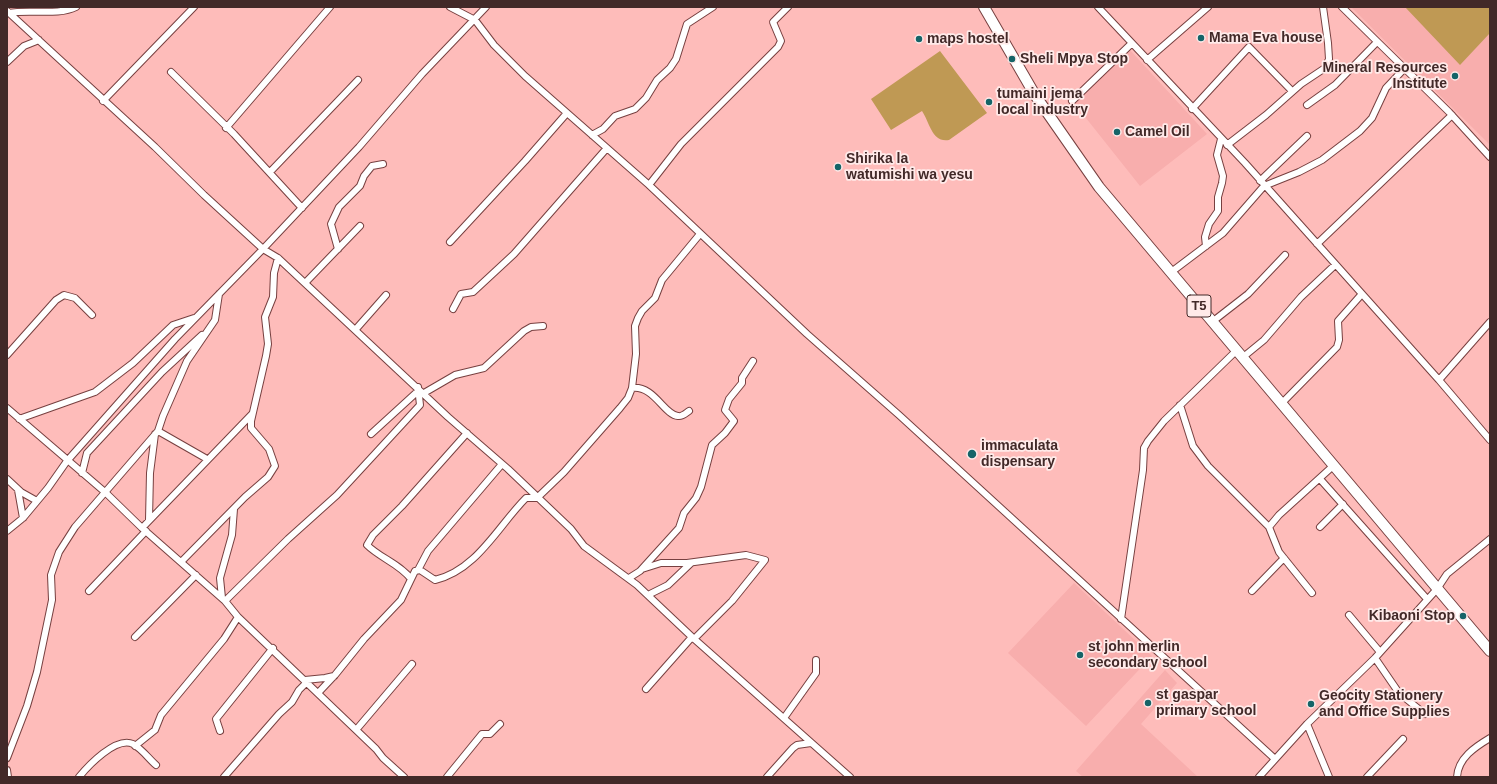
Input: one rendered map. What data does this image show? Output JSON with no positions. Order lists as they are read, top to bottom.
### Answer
{
  "streets": {
    "highway": ["T5"]
  },
  "places": [
    "Mama Eva house",
    "maps hostel",
    "Sheli Mpya Stop",
    "Mineral Resources Institute",
    "tumaini jema local industry",
    "Camel Oil",
    "Shirika la watumishi wa yesu",
    "immaculata dispensary",
    "Kibaoni Stop",
    "st john merlin secondary school",
    "st gaspar primary school",
    "Geocity Stationery and Office Supplies"
  ]
}
